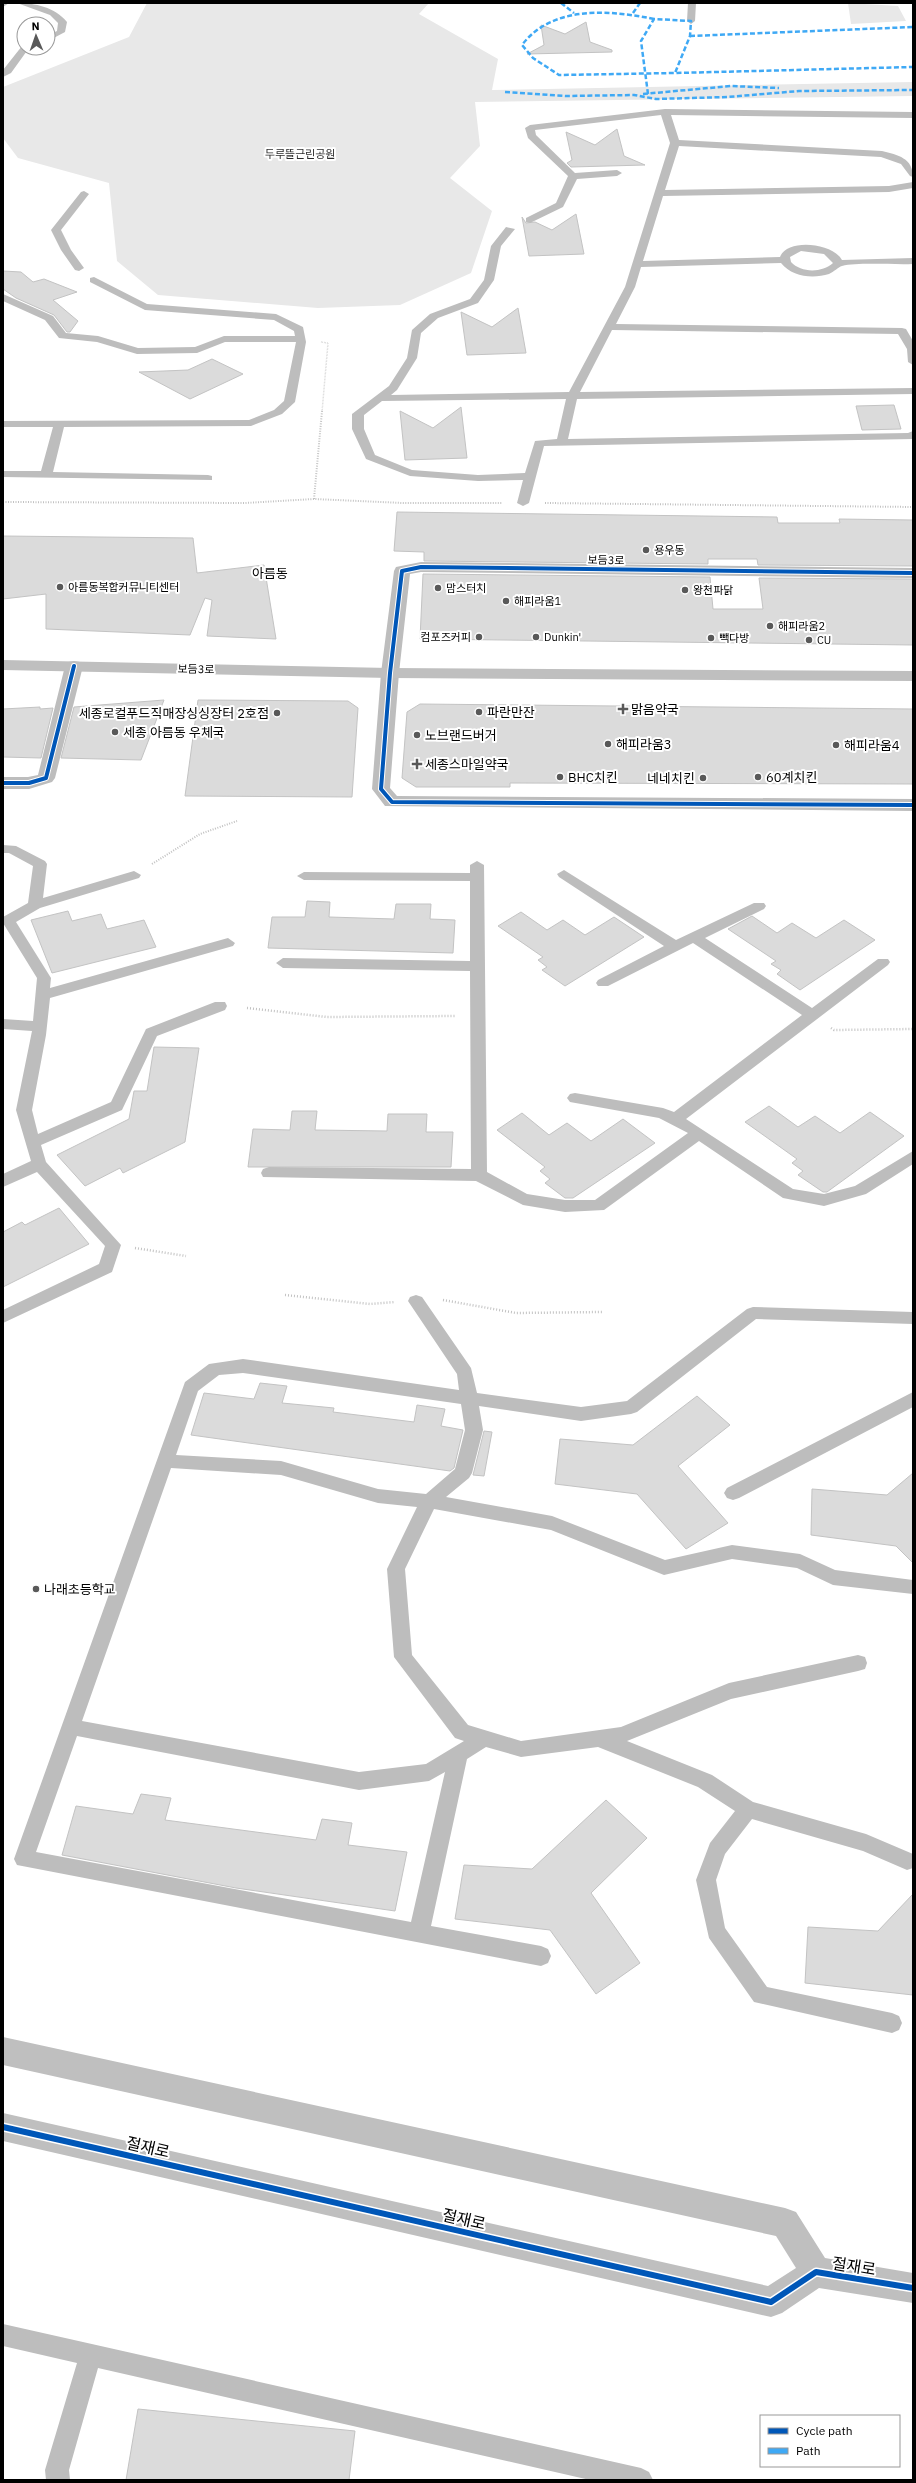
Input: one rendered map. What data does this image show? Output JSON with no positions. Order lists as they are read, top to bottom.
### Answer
{
  "streets": {
    "street": ["보듬3로", "절재로"]
  },
  "districts": ["아름동"],
  "parks": ["두루뜰근린공원"],
  "places": {
    "other": [
      "용우동",
      "아름동복합커뮤니티센터",
      "맘스터치",
      "왕천파닭",
      "해피라움1",
      "해피라움2",
      "컴포즈커피",
      "Dunkin'",
      "빽다방",
      "CU",
      "파란만잔",
      "세종로컬푸드직매장싱싱장터 2호점",
      "세종 아름동 우체국",
      "노브랜드버거",
      "해피라움3",
      "해피라움4",
      "BHC치킨",
      "60계치킨",
      "네네치킨",
      "나래초등학교"
    ],
    "health": ["맑음약국", "세종스마일약국"]
  },
  "legend": ["Cycle path", "Path"],
  "north": "top"
}
